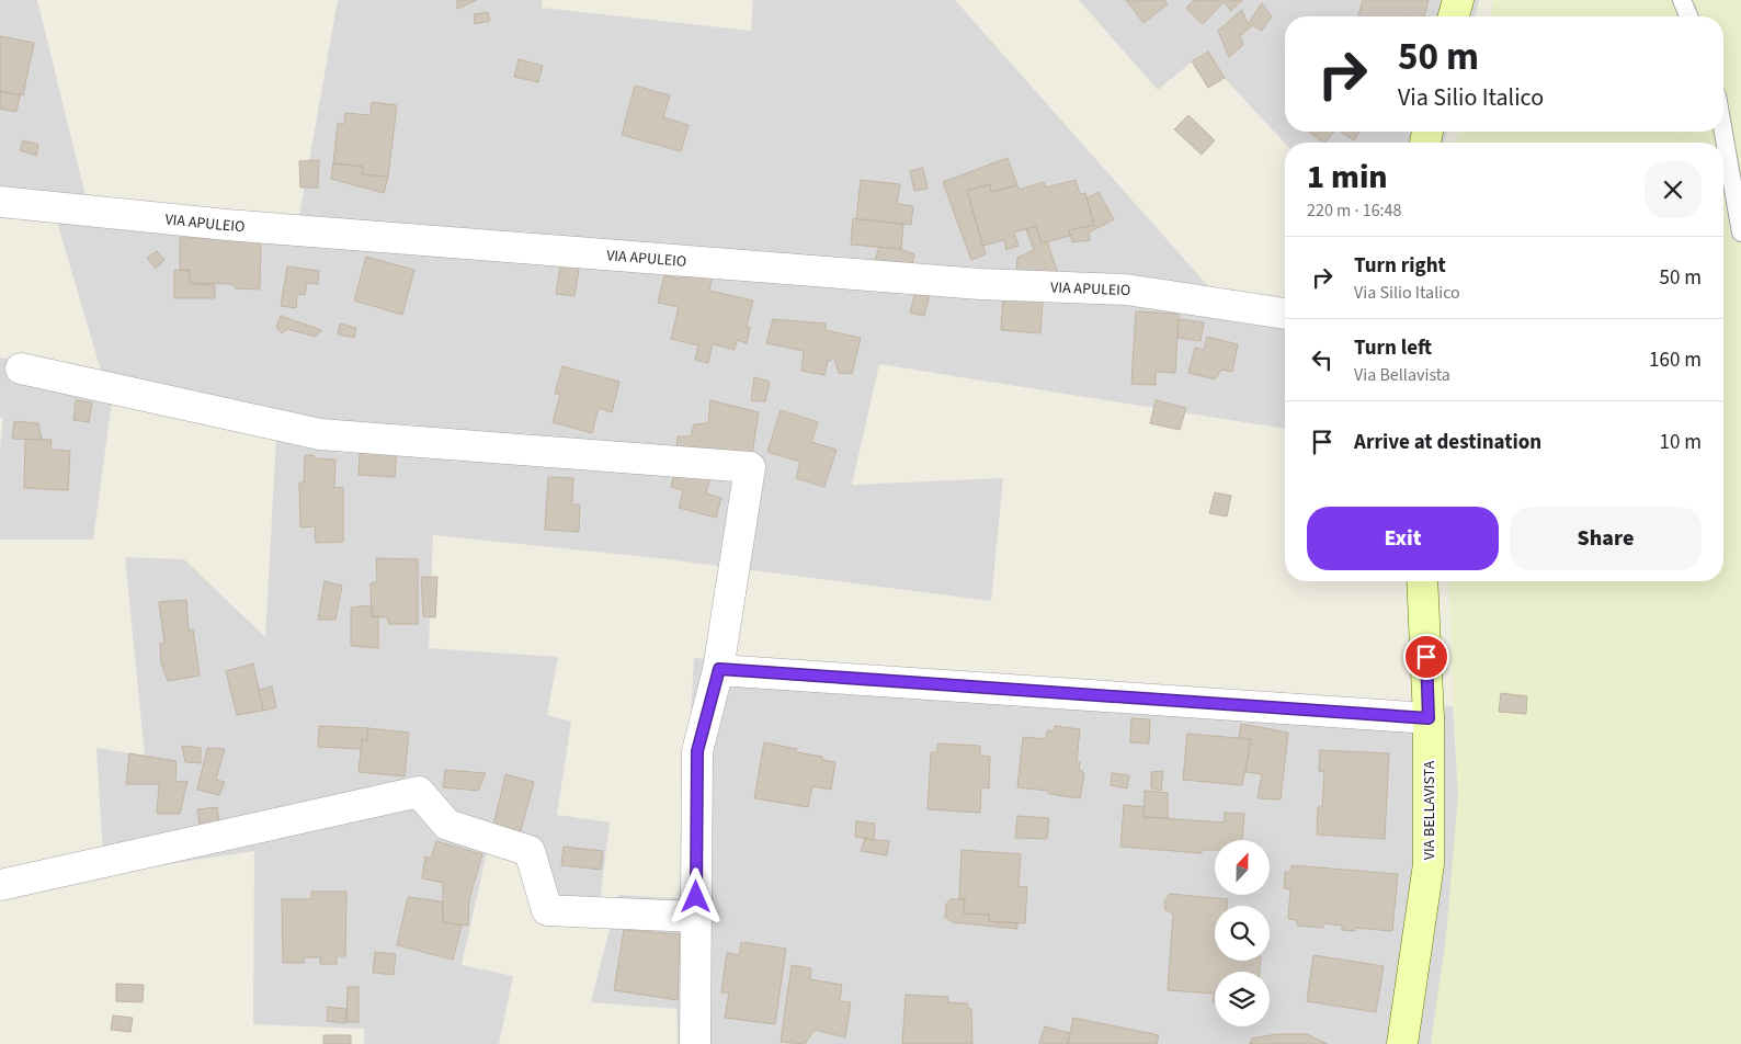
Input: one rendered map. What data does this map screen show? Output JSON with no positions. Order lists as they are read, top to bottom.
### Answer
{
  "streets": {
    "street": ["VIA APULEIO", "VIA BELLAVISTA"]
  },
  "north": "top",
  "page": {
    "turn": ["50 m", "Via Silio Italico"],
    "heading": ["1 min", "220 m · 16:48"],
    "list": [
      {
        "name": "Turn right",
        "note": "Via Silio Italico",
        "value": "50 m"
      },
      {
        "name": "Turn left",
        "note": "Via Bellavista",
        "value": "160 m"
      },
      {
        "name": "Arrive at destination",
        "value": "10 m"
      }
    ],
    "buttons": ["Exit", "Share"]
  }
}
